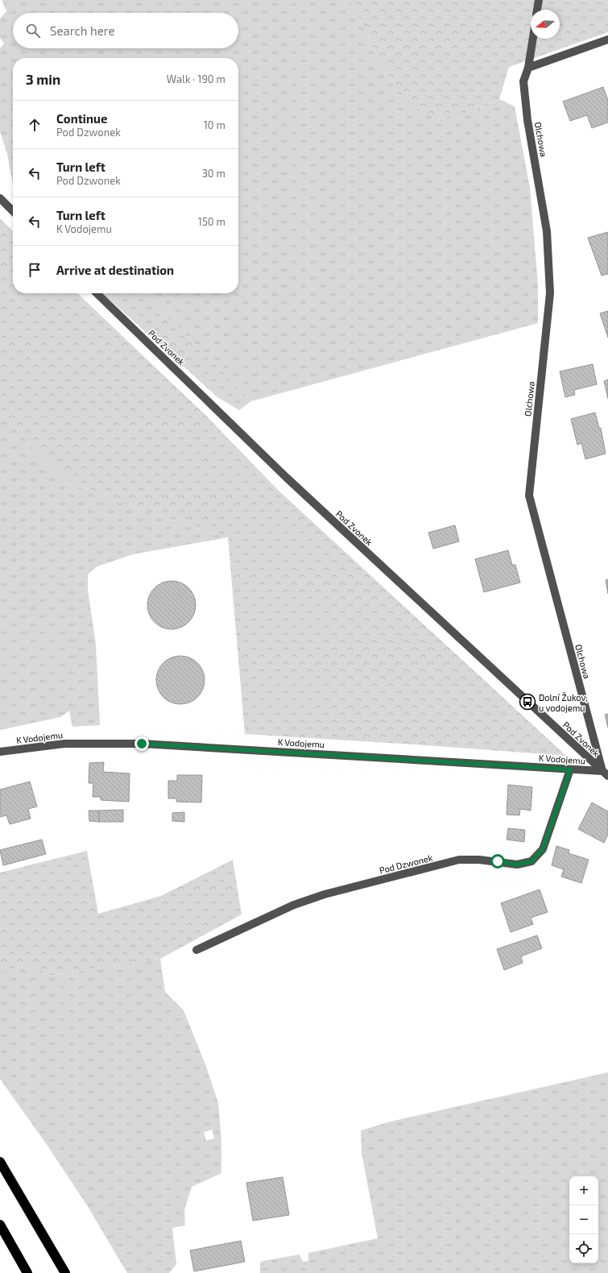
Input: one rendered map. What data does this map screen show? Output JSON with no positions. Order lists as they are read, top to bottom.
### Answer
{
  "streets": {
    "street": [
      "Olchowa",
      "Pod Zvonek",
      "K Vodojemu",
      "Pod Dzwonek"
    ]
  },
  "crossings": [
    ["Olchowa", "Pod Zvonek"],
    ["Olchowa", "K Vodojemu"],
    ["Pod Zvonek", "K Vodojemu"],
    ["K Vodojemu", "Pod Dzwonek"]
  ],
  "places": {
    "bus stop": ["Dolní Žukov, u vodojemu"]
  },
  "north": "left",
  "page": {
    "search": "Search here",
    "heading": ["3 min", "Walk · 190 m"],
    "list": [
      ["Continue", "Pod Dzwonek", "10 m"],
      ["Turn left", "Pod Dzwonek", "30 m"],
      ["Turn left", "K Vodojemu", "150 m"],
      "Arrive at destination"
    ],
    "map_buttons": ["+", "−"]
  }
}
